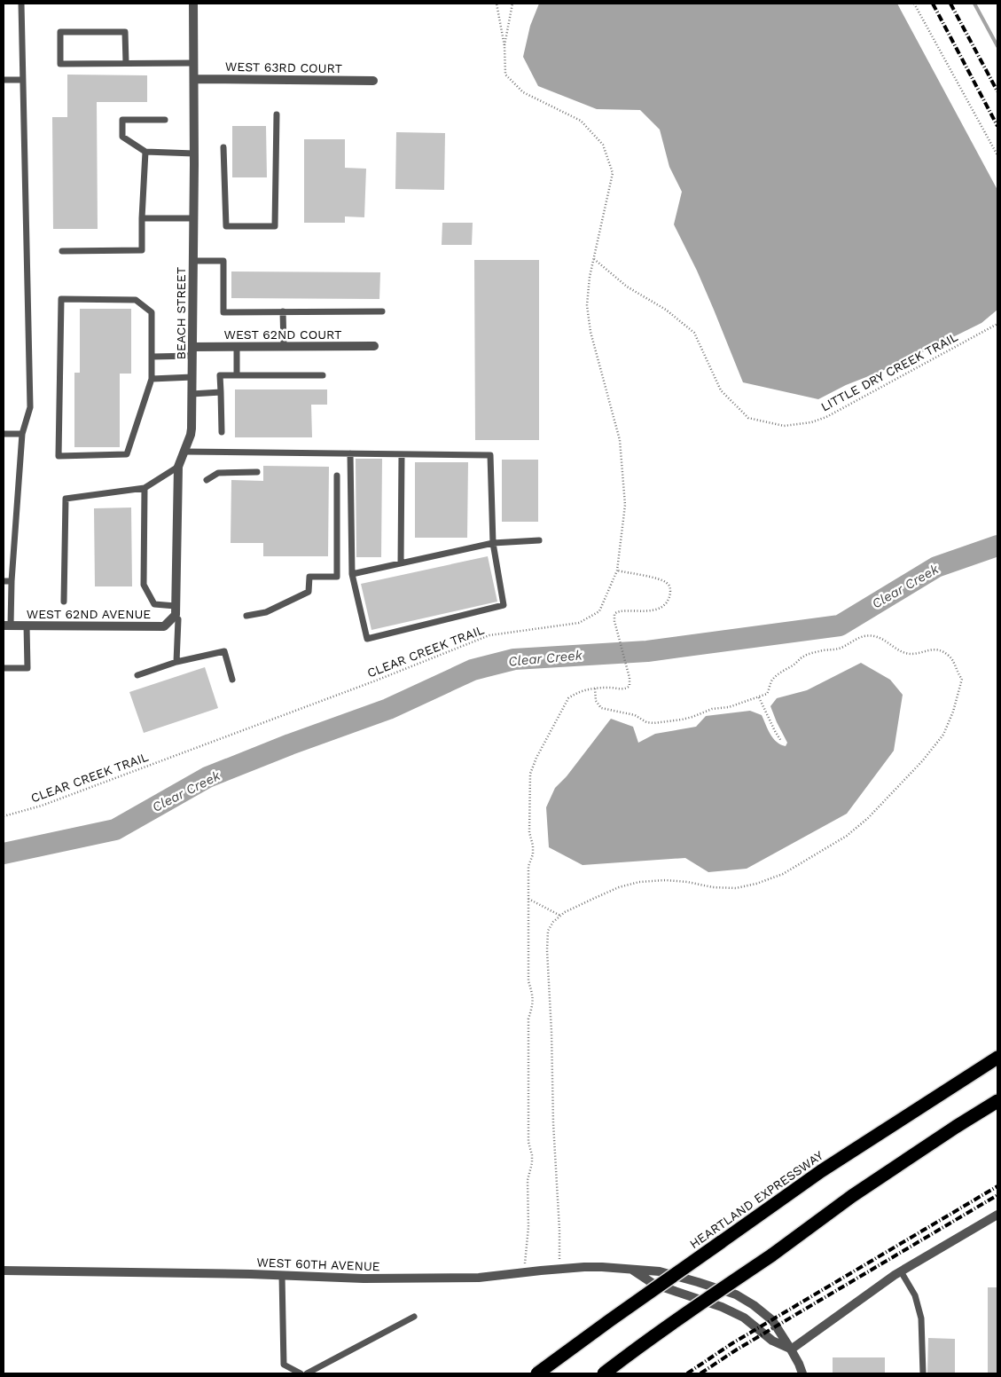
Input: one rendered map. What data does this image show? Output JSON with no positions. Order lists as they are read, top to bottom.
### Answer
{
  "streets": {
    "highway": ["HEARTLAND EXPRESSWAY"],
    "street": [
      "WEST 63RD COURT",
      "BEACH STREET",
      "WEST 62ND COURT",
      "WEST 62ND AVENUE",
      "WEST 60TH AVENUE"
    ],
    "path": ["LITTLE DRY CREEK TRAIL", "CLEAR CREEK TRAIL"]
  },
  "crossings": [
    ["WEST 63RD COURT", "BEACH STREET"],
    ["BEACH STREET", "WEST 62ND COURT"],
    ["BEACH STREET", "WEST 62ND AVENUE"],
    ["LITTLE DRY CREEK TRAIL", "CLEAR CREEK TRAIL"]
  ],
  "water": ["Clear Creek"]
}
